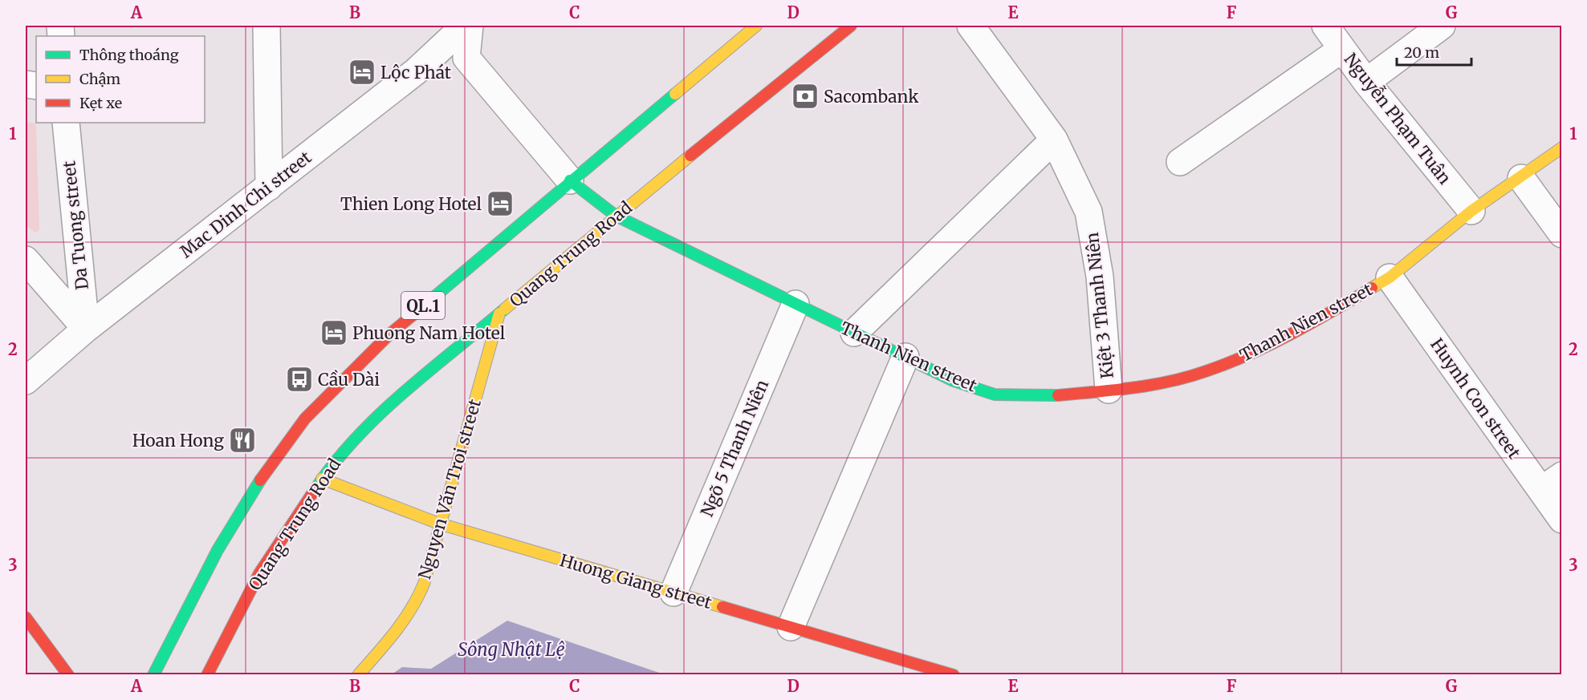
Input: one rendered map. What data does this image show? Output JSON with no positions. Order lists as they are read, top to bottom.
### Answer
{
  "streets": {
    "main road": [
      "Quang Trung Road",
      "QL.1",
      "Thanh Nien street",
      "Nguyen Văn Troi street",
      "Huong Giang street"
    ],
    "street": [
      "Nguyễn Phạm Tuân",
      "Mac Dinh Chi street",
      "Da Tuong street",
      "Kiệt 3 Thanh Niên",
      "Huynh Con street",
      "Ngõ 5 Thanh Niên"
    ]
  },
  "crossings": [
    ["Nguyễn Phạm Tuân", "Thanh Nien street"],
    ["Mac Dinh Chi street", "Da Tuong street"],
    ["Quang Trung Road", "Thanh Nien street"],
    ["Quang Trung Road", "Nguyen Văn Troi street"],
    ["Quang Trung Road", "Huong Giang street"],
    ["QL.1", "Thanh Nien street"],
    ["Kiệt 3 Thanh Niên", "Thanh Nien street"],
    ["Thanh Nien street", "Huynh Con street"],
    ["Thanh Nien street", "Ngõ 5 Thanh Niên"],
    ["Ngõ 5 Thanh Niên", "Huong Giang street"],
    ["Nguyen Văn Troi street", "Huong Giang street"]
  ],
  "water": ["Sông Nhật Lệ"],
  "places": {
    "hotel": ["Lộc Phát", "Thien Long Hotel", "Phuong Nam Hotel"],
    "bank": ["Sacombank"],
    "bus stop": ["Cầu Dài"],
    "restaurant": ["Hoan Hong"]
  },
  "legend": ["Thông thoáng", "Chậm", "Kẹt xe"],
  "scale_bar": "20 m",
  "grid": {
    "columns": [
      "A",
      "B",
      "C",
      "D",
      "E",
      "F",
      "G"
    ],
    "rows": ["1", "2", "3"]
  }
}
